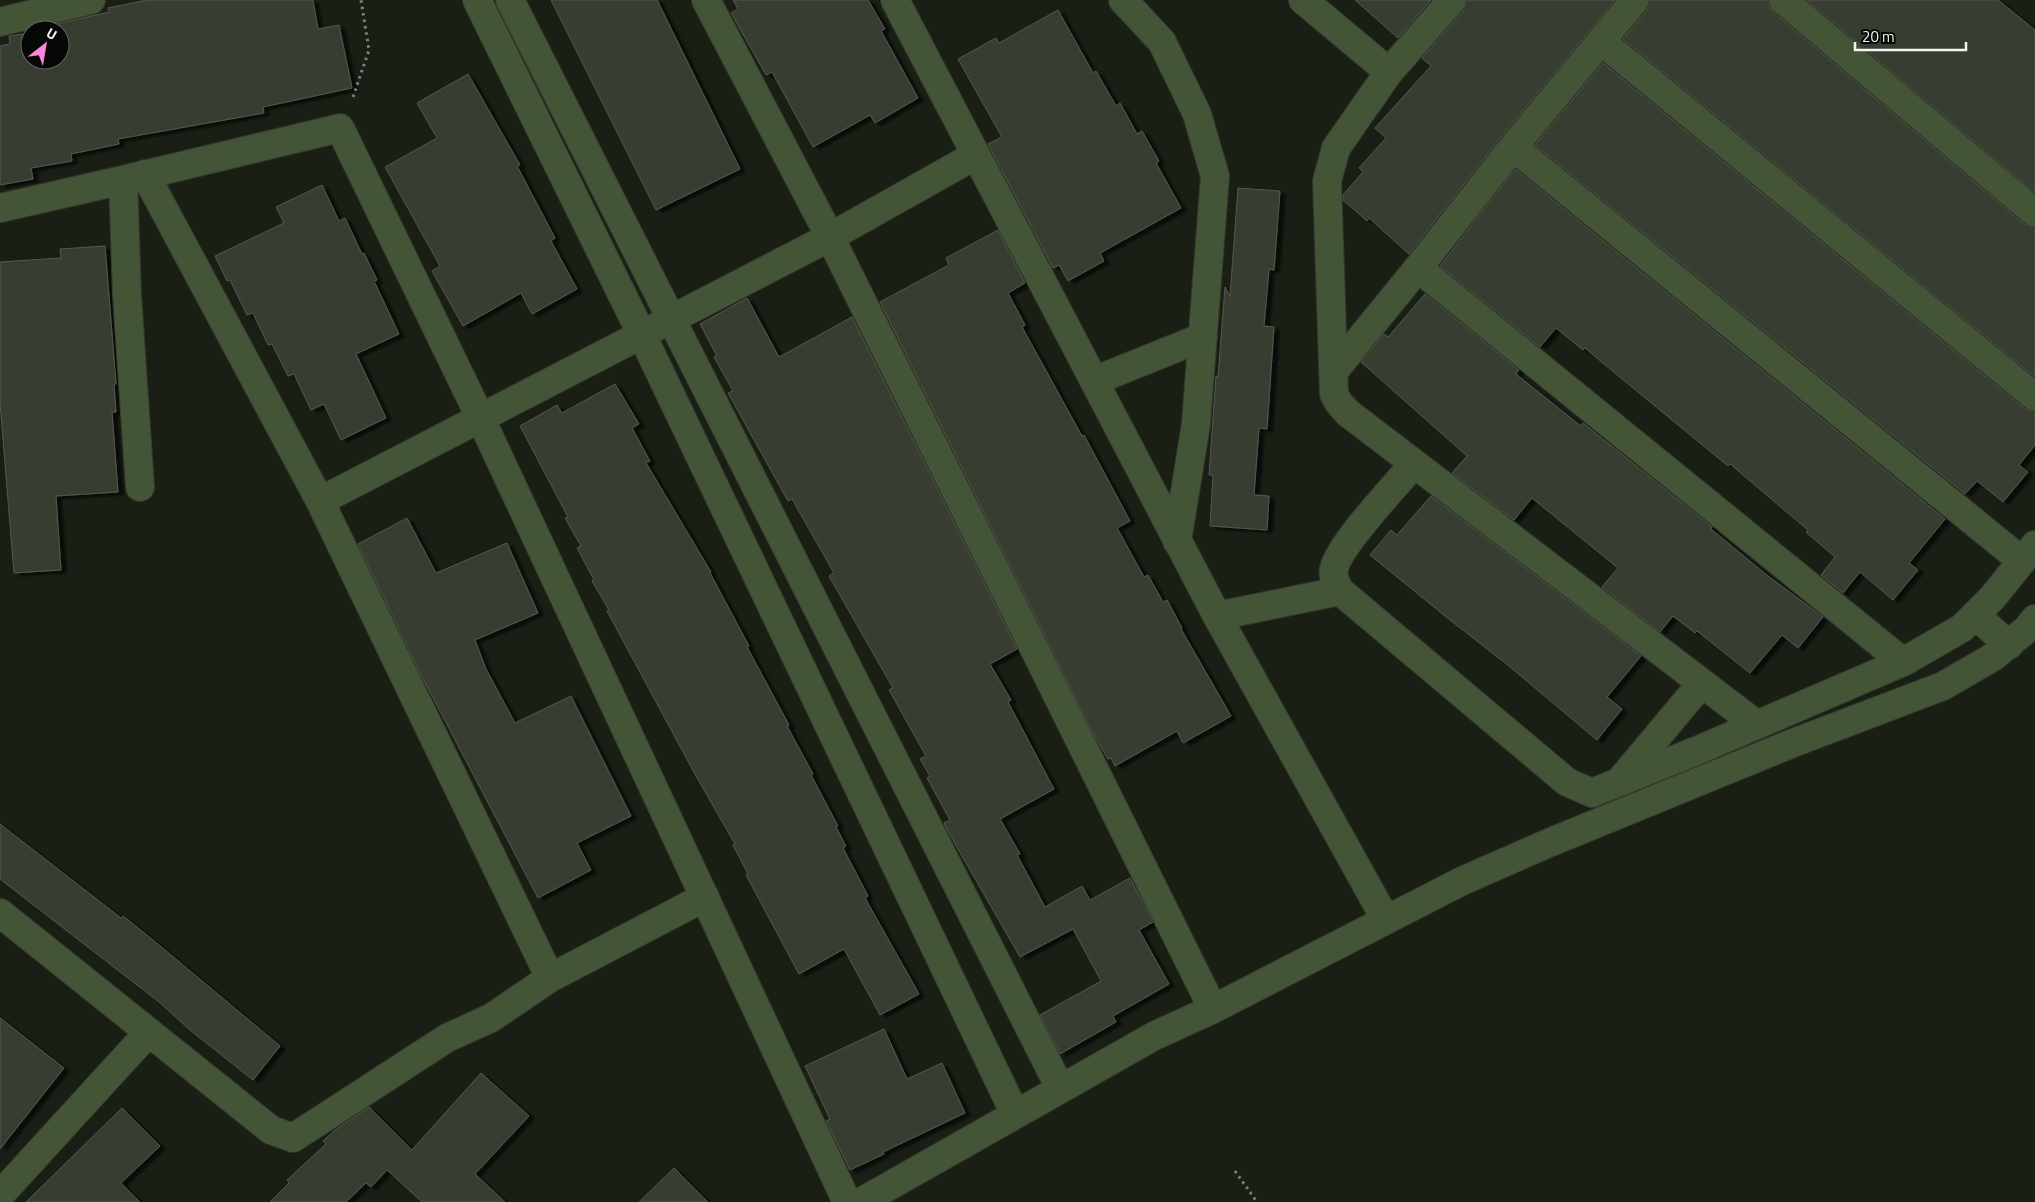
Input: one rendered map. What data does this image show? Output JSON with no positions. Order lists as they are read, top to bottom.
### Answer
{
  "scale_bar": "20 m",
  "north": "top right"
}
